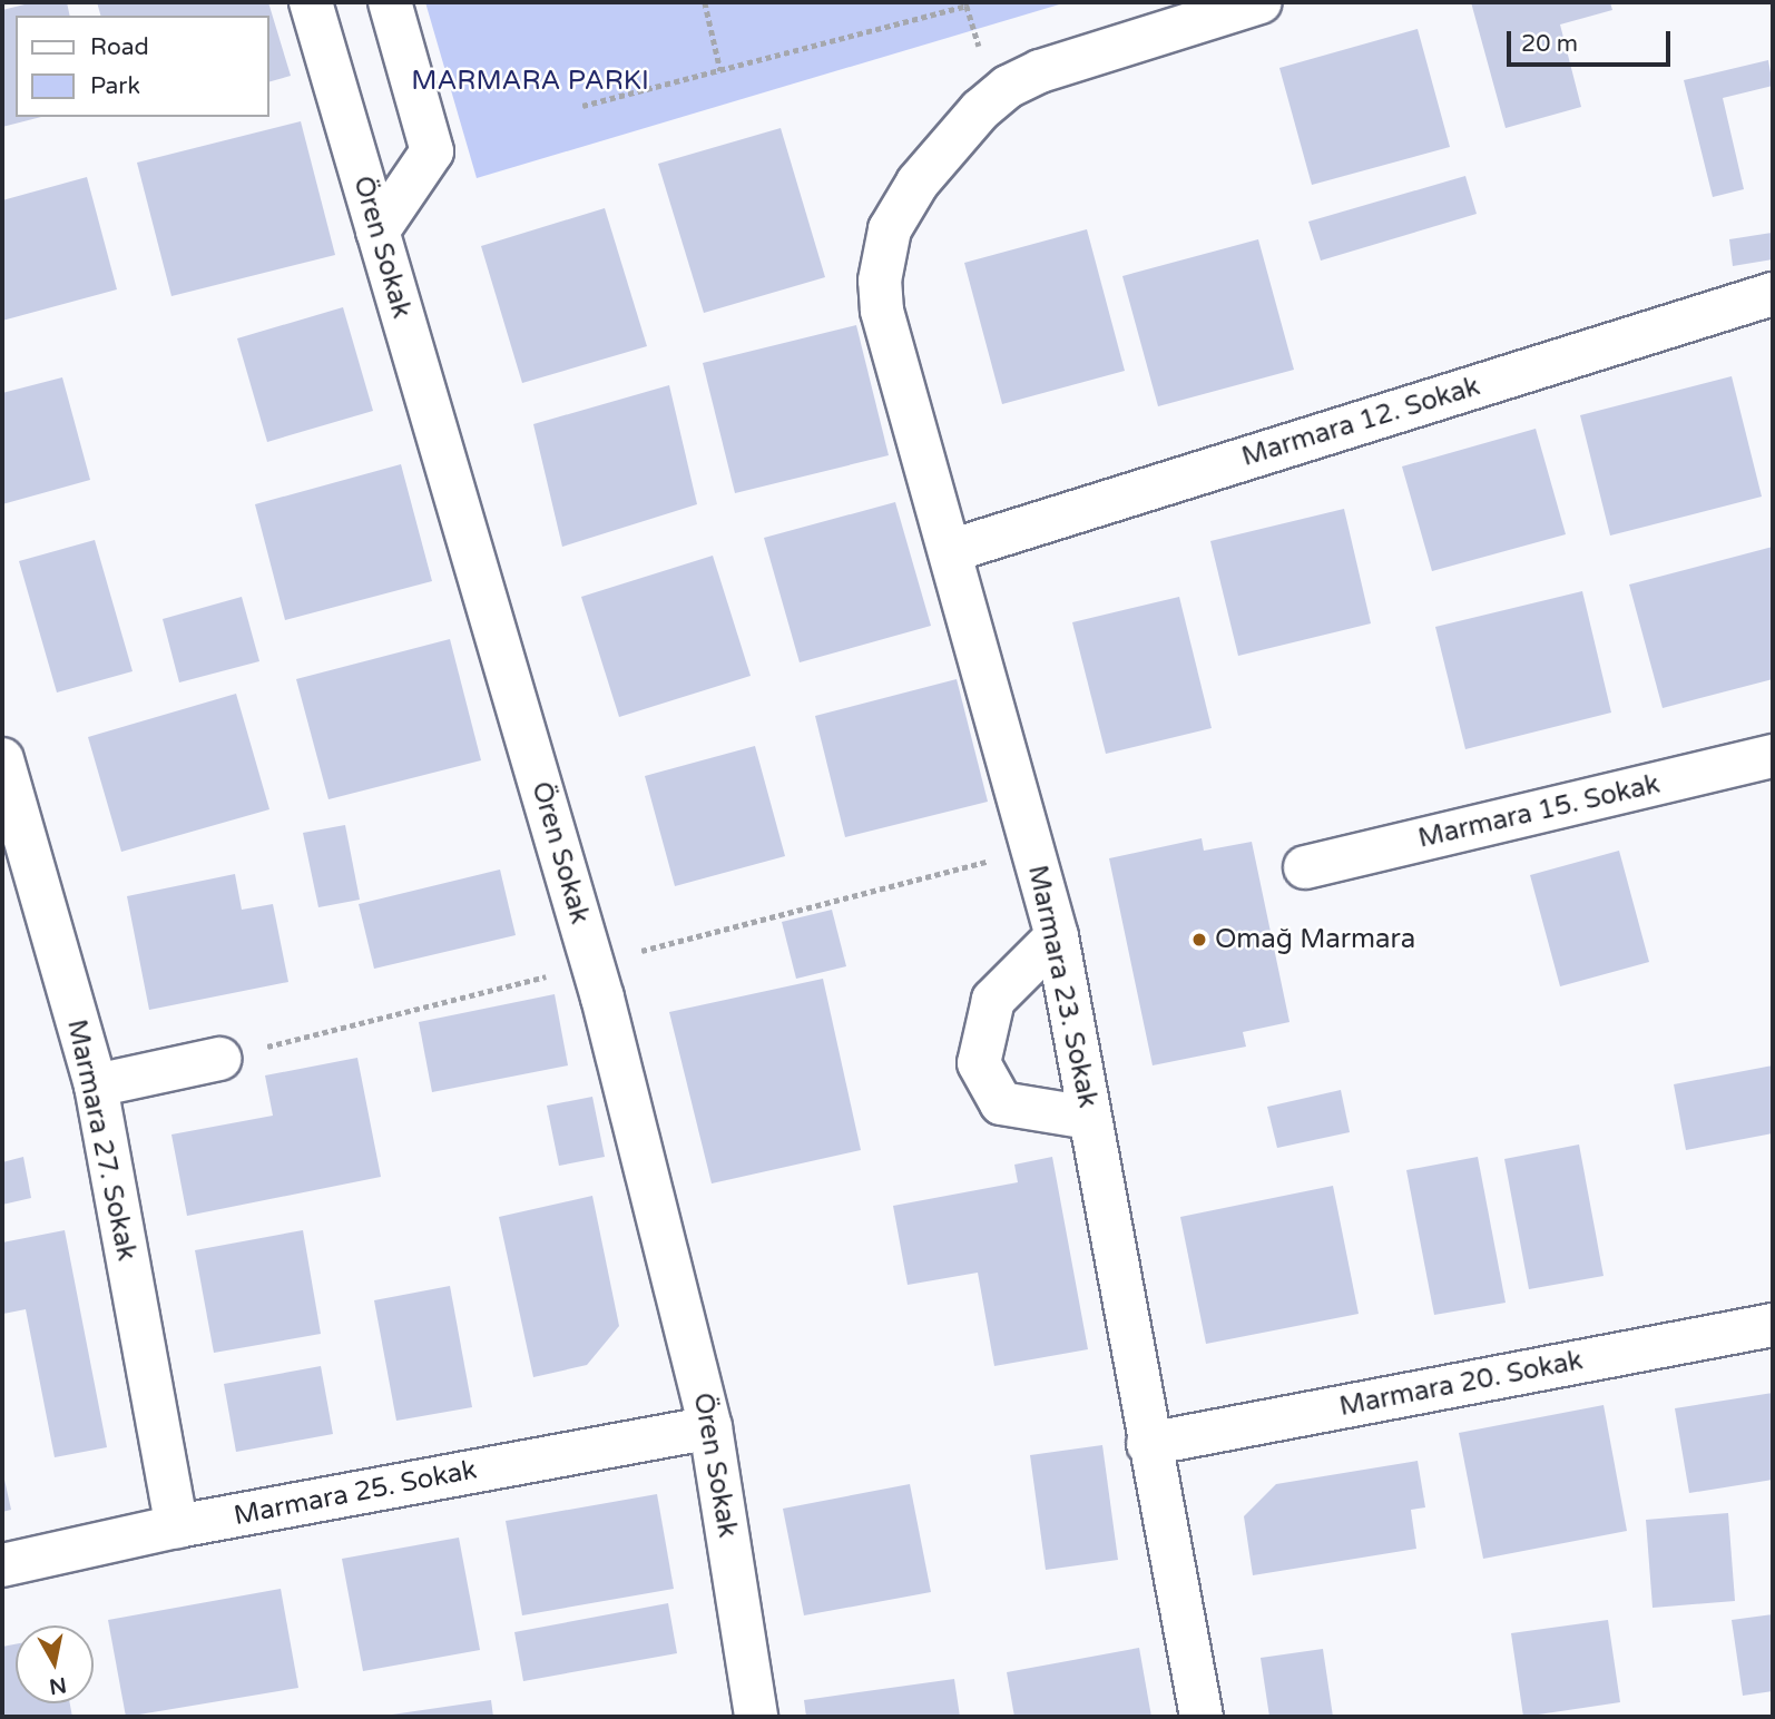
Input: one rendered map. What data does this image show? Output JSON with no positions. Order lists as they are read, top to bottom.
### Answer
{
  "streets": {
    "street": [
      "Ören Sokak",
      "Marmara 12. Sokak",
      "Marmara 15. Sokak",
      "Marmara 23. Sokak",
      "Marmara 27. Sokak",
      "Marmara 20. Sokak",
      "Marmara 25. Sokak"
    ]
  },
  "crossings": [
    ["Ören Sokak", "Marmara 25. Sokak"],
    ["Marmara 12. Sokak", "Marmara 23. Sokak"],
    ["Marmara 23. Sokak", "Marmara 20. Sokak"],
    ["Marmara 27. Sokak", "Marmara 25. Sokak"]
  ],
  "parks": ["MARMARA PARKI"],
  "places": ["Omağ Marmara"],
  "legend": ["Road", "Park"],
  "scale_bar": "20 m",
  "north": "bottom"
}
